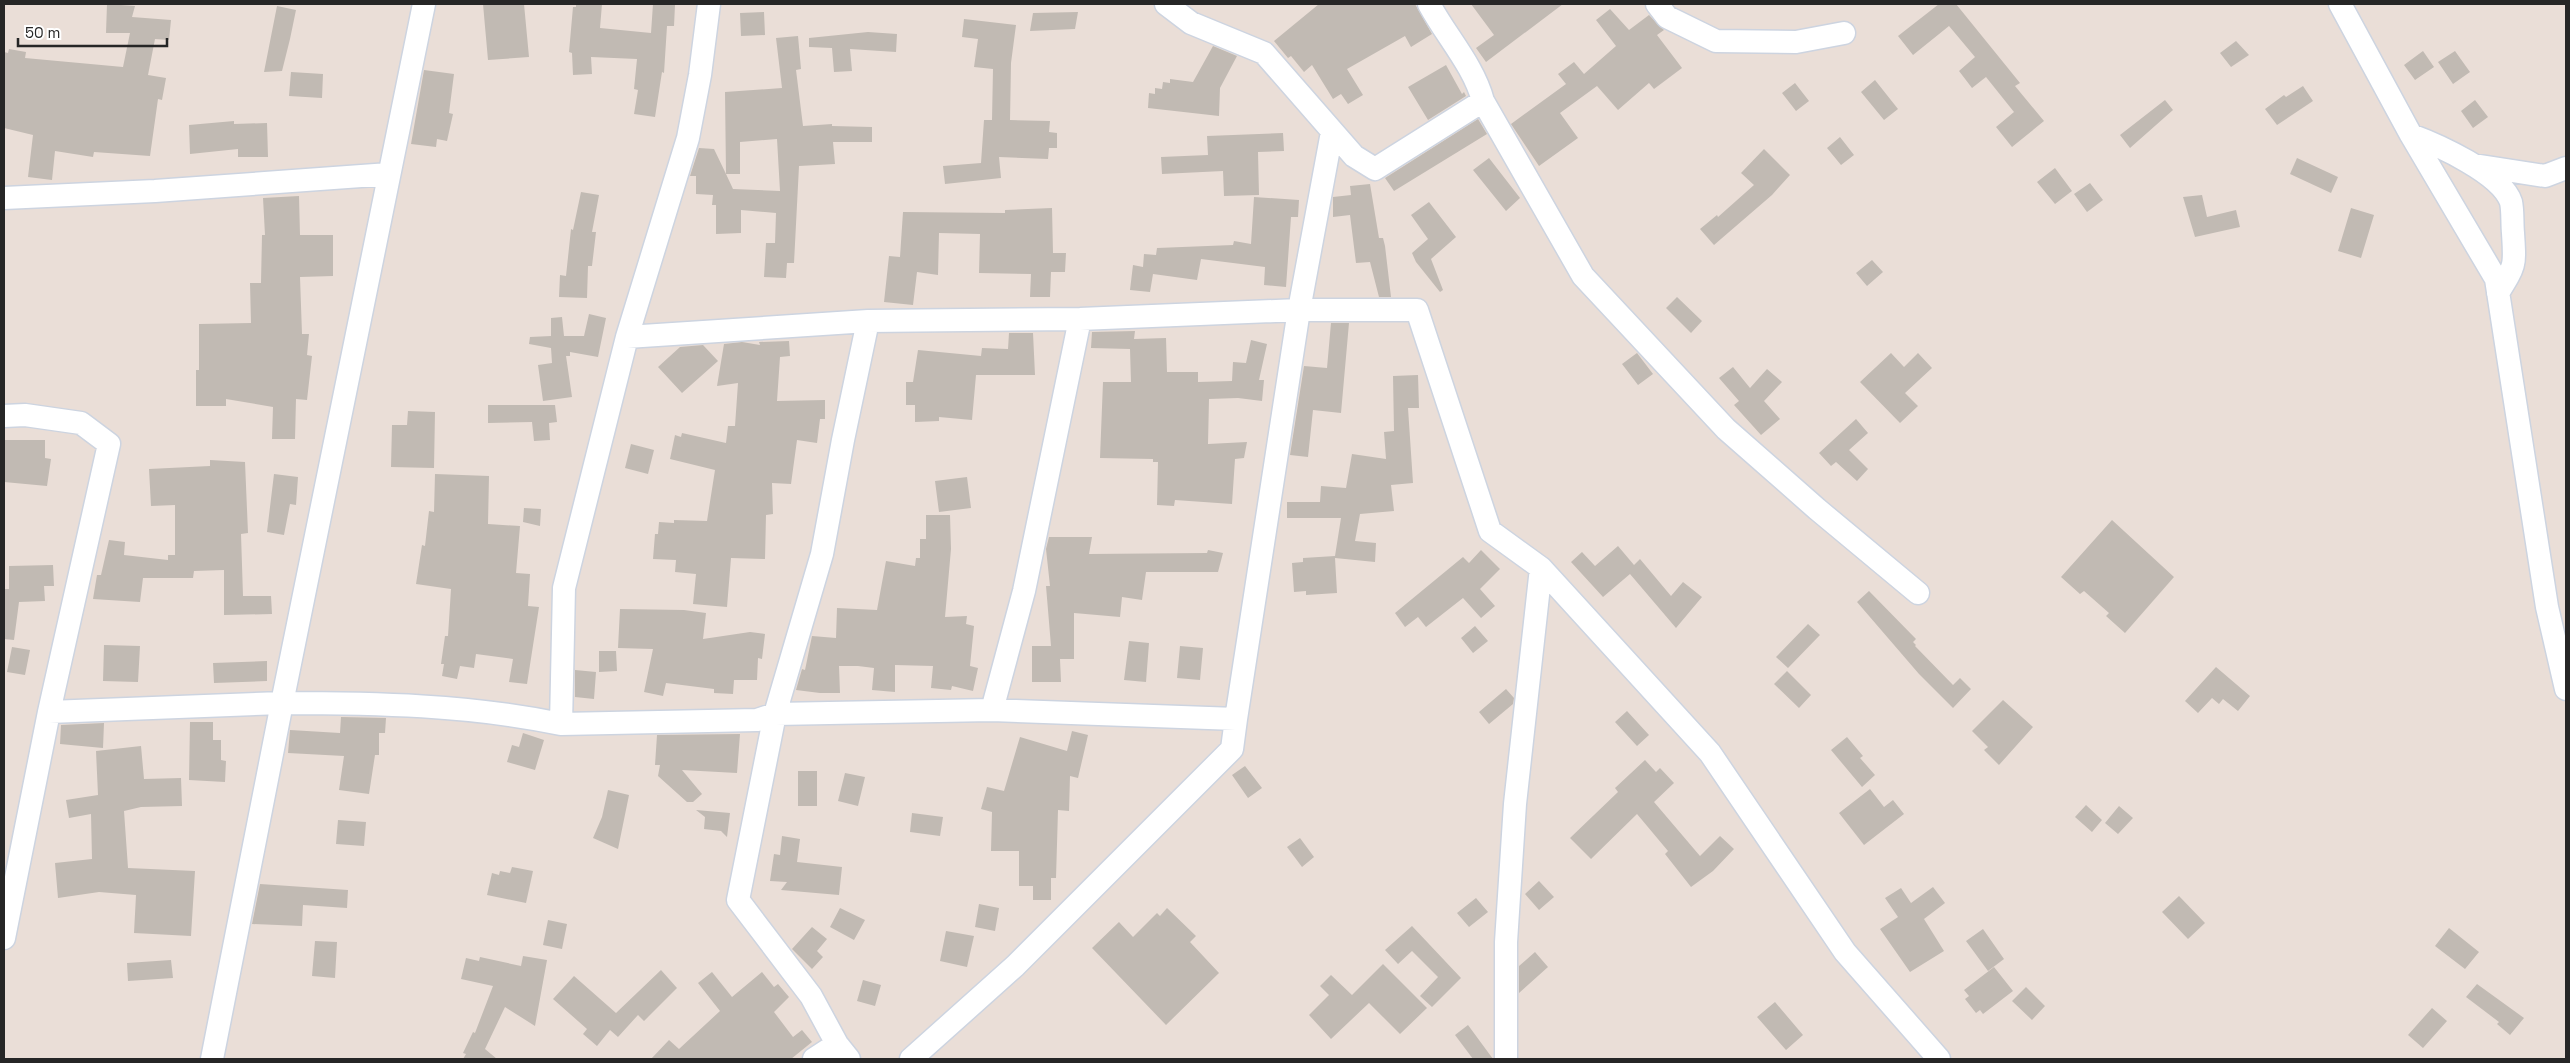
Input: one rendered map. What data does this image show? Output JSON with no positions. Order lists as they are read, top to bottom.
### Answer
{
  "scale_bar": "50 m"
}
